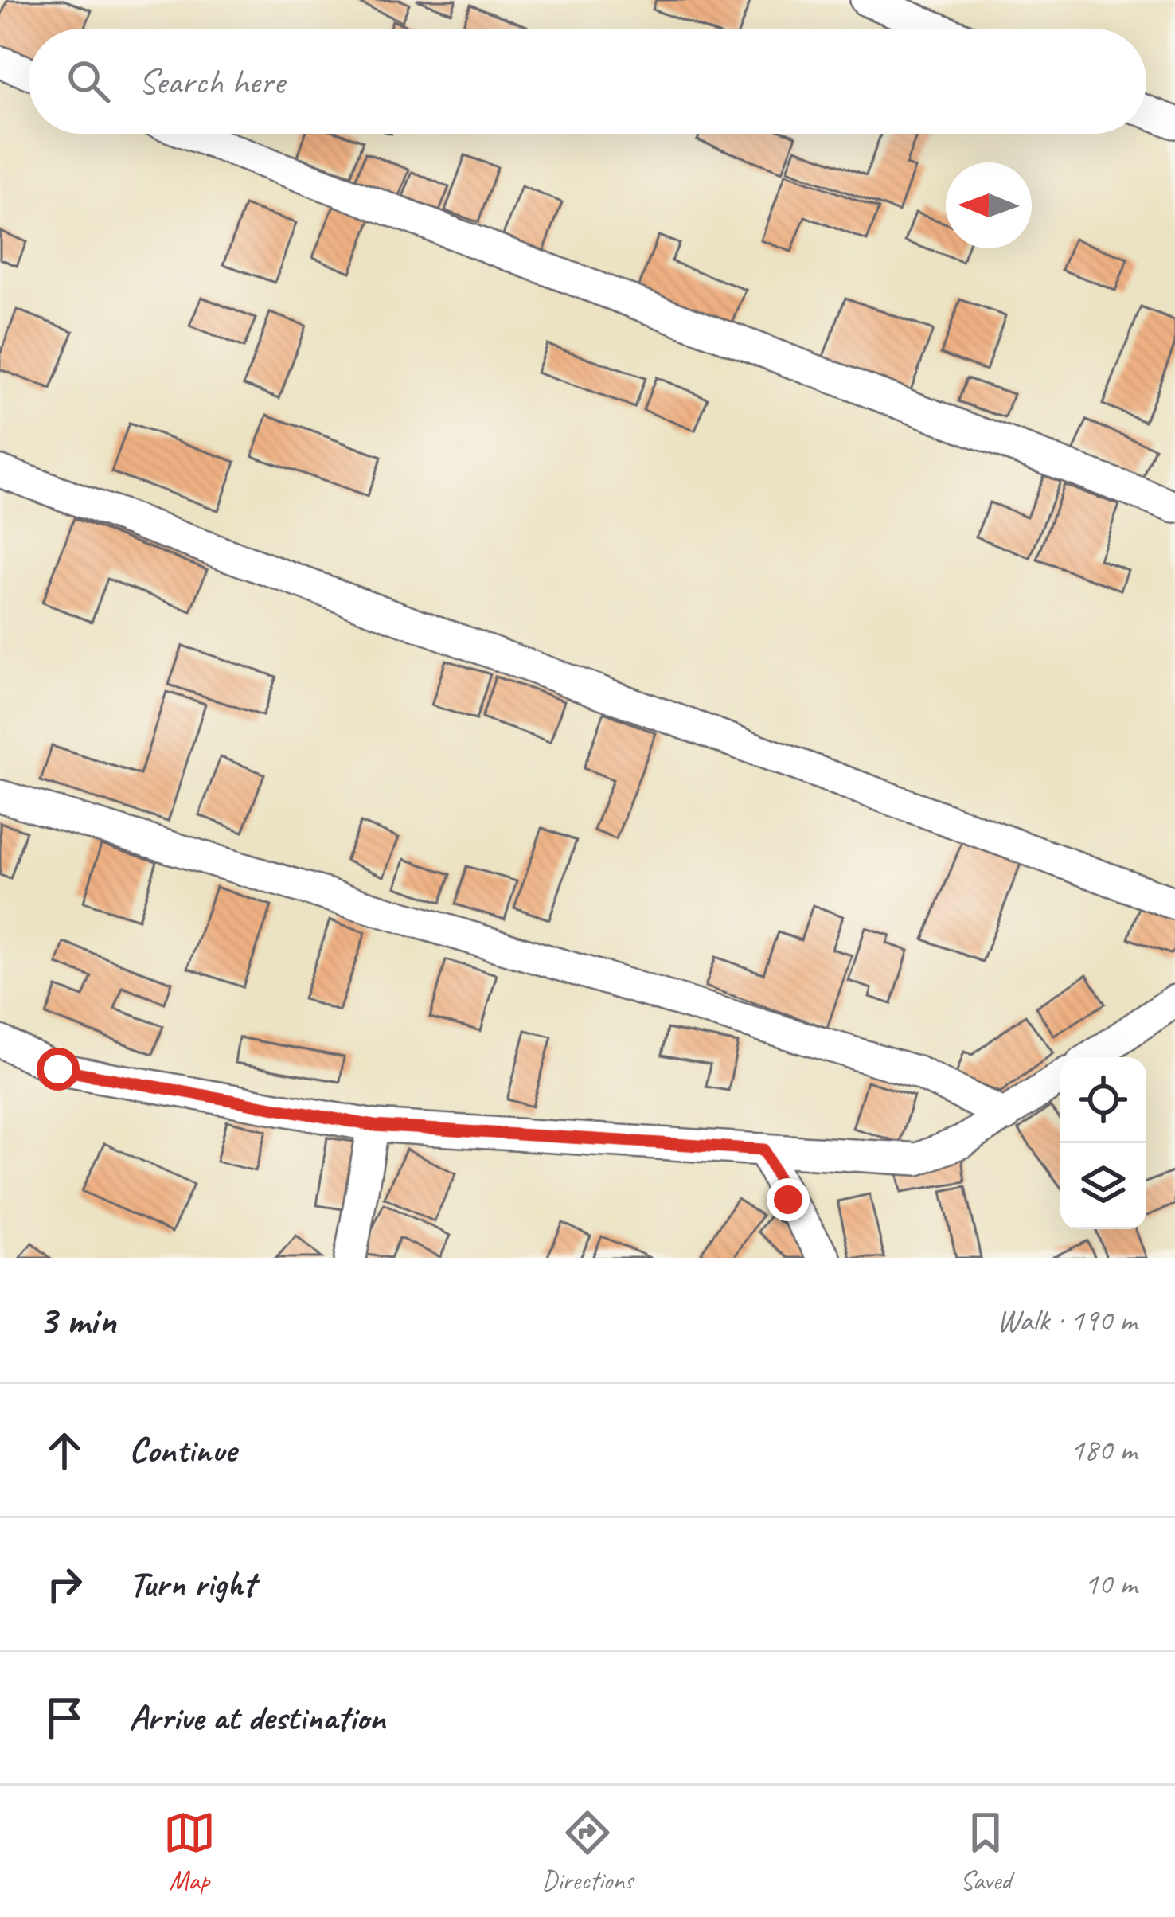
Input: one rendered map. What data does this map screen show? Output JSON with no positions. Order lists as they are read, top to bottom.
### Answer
{
  "north": "left",
  "page": {
    "search": "Search here",
    "heading": ["3 min", "Walk · 190 m"],
    "list": [
      ["Continue", "180 m"],
      ["Turn right", "10 m"],
      "Arrive at destination"
    ],
    "nav": ["Map", "Directions", "Saved"]
  }
}
